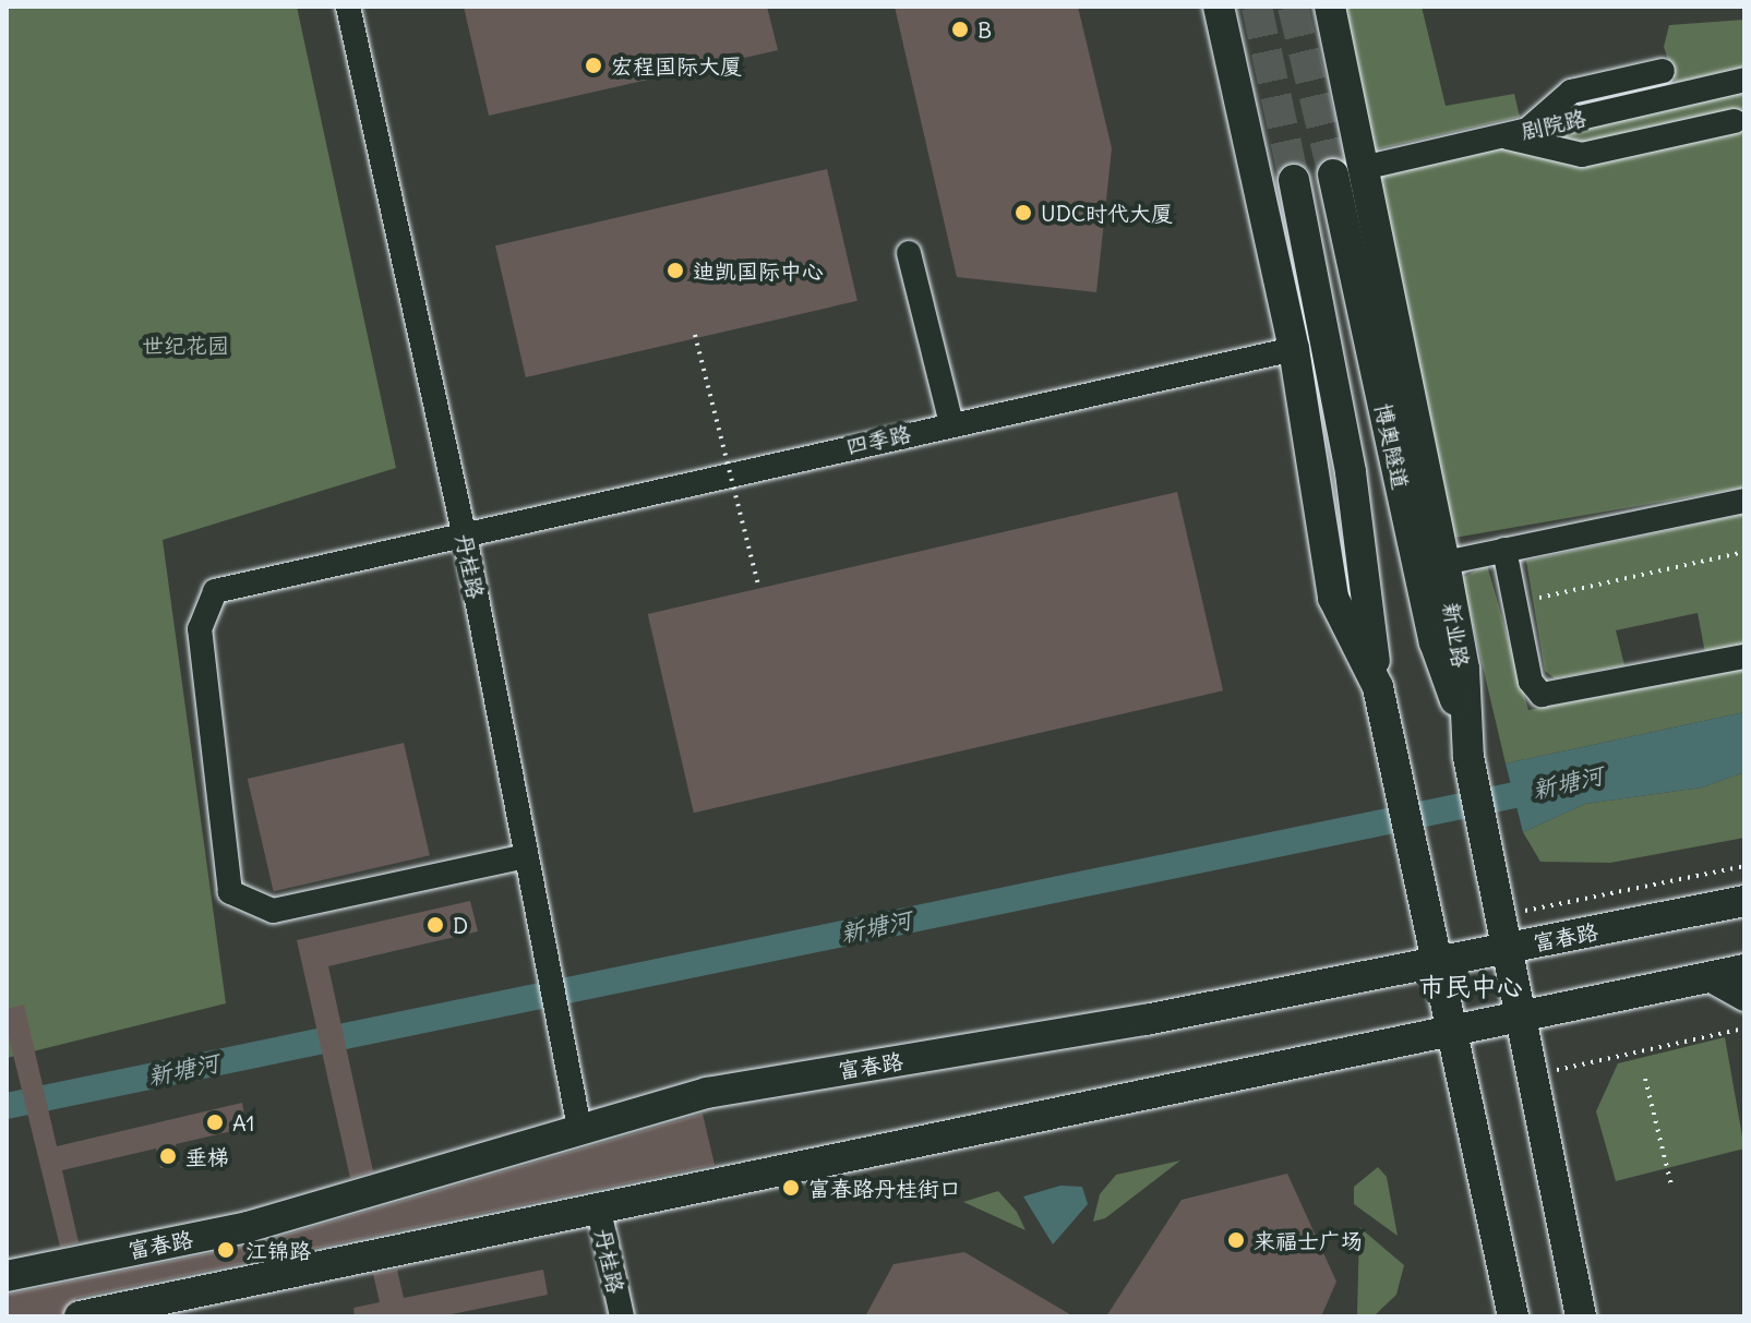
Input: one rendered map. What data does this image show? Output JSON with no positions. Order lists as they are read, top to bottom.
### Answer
{
  "streets": {
    "main road": ["博奥隧道", "新业路", "富春路"],
    "street": ["剧院路", "四季路", "丹桂路"]
  },
  "crossings": [
    ["剧院路", "博奥隧道"],
    ["剧院路", "新业路"],
    ["四季路", "丹桂路"],
    ["博奥隧道", "新业路"],
    ["丹桂路", "富春路"],
    ["新业路", "富春路"]
  ],
  "districts": ["市民中心"],
  "water": ["新塘河"],
  "parks": ["世纪花园"],
  "places": [
    "B",
    "宏程国际大厦",
    "UDC时代大厦",
    "迪凯国际中心",
    "D",
    "A1",
    "垂梯",
    "富春路丹桂街口",
    "来福士广场",
    "江锦路"
  ]
}
